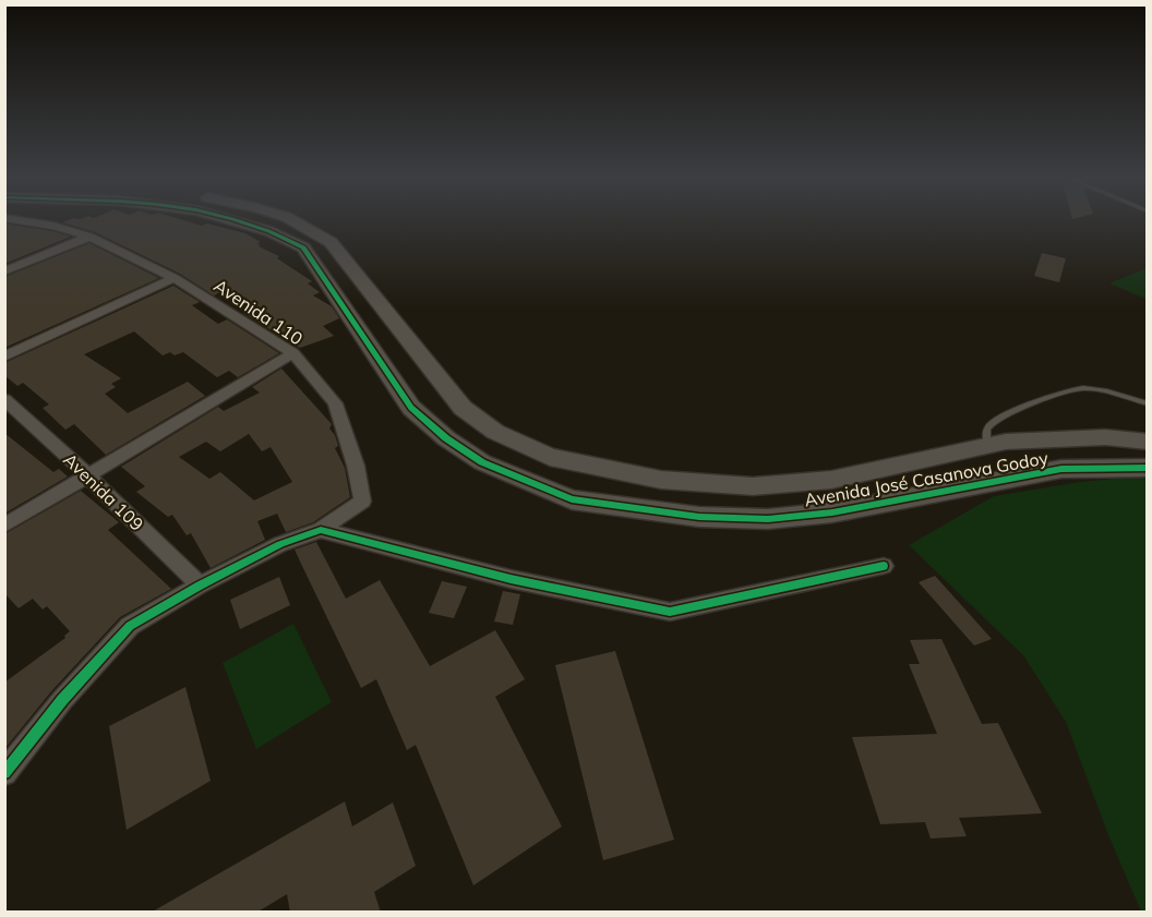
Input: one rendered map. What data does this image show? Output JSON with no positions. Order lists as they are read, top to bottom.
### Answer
{
  "streets": {
    "street": ["Avenida 110", "Avenida José Casanova Godoy", "Avenida 109"]
  }
}
